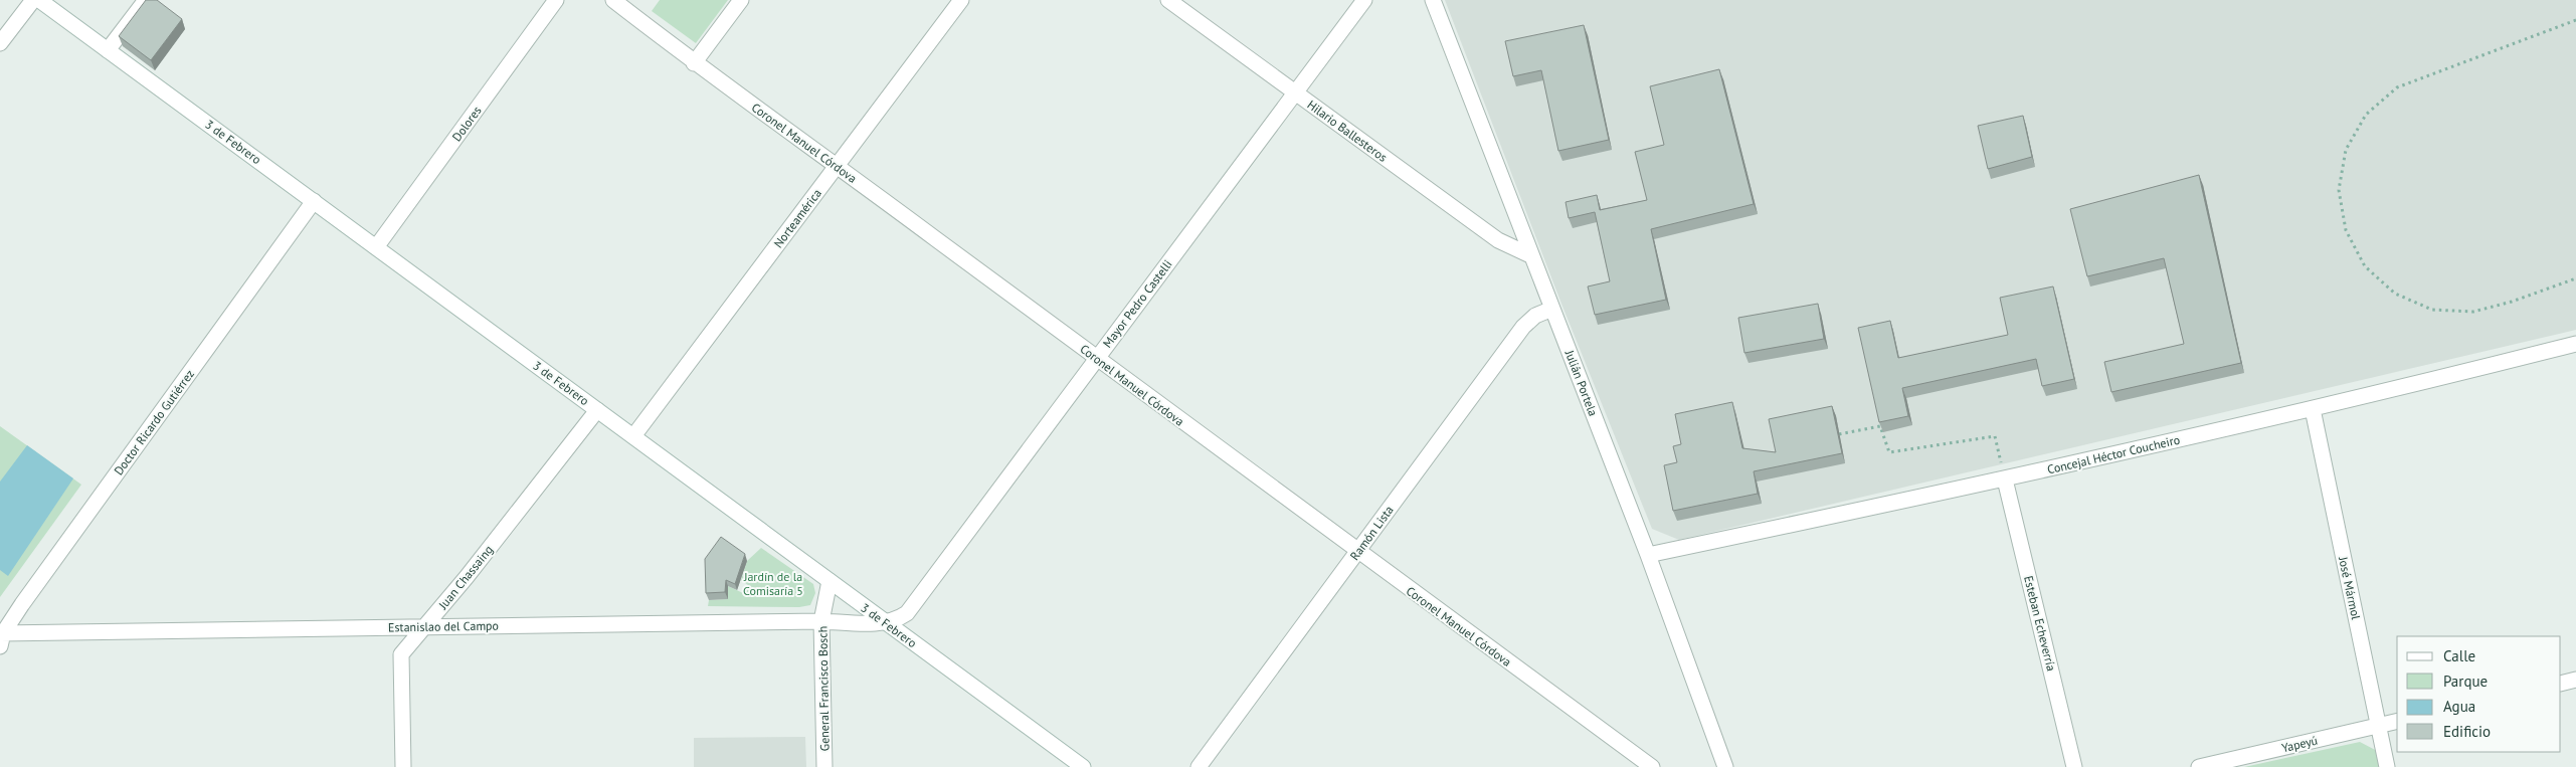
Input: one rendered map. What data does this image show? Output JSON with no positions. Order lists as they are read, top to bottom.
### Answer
{
  "streets": {
    "street": [
      "Dolores",
      "Hilario Ballesteros",
      "3 de Febrero",
      "Coronel Manuel Córdova",
      "Norteamérica",
      "Mayor Pedro Castelli",
      "Julián Portela",
      "Doctor Ricardo Gutiérrez",
      "Concejal Héctor Coucheiro",
      "Ramón Lista",
      "Juan Chassaing",
      "José Mármol",
      "Esteban Echeverría",
      "Estanislao del Campo",
      "General Francisco Bosch",
      "Yapeyú"
    ]
  },
  "crossings": [
    ["Dolores", "3 de Febrero"],
    ["Hilario Ballesteros", "Mayor Pedro Castelli"],
    ["Hilario Ballesteros", "Julián Portela"],
    ["3 de Febrero", "Norteamérica"],
    ["3 de Febrero", "Mayor Pedro Castelli"],
    ["3 de Febrero", "Doctor Ricardo Gutiérrez"],
    ["3 de Febrero", "Juan Chassaing"],
    ["3 de Febrero", "Estanislao del Campo"],
    ["3 de Febrero", "General Francisco Bosch"],
    ["Coronel Manuel Córdova", "Norteamérica"],
    ["Coronel Manuel Córdova", "Mayor Pedro Castelli"],
    ["Coronel Manuel Córdova", "Ramón Lista"],
    ["Mayor Pedro Castelli", "Estanislao del Campo"],
    ["Julián Portela", "Concejal Héctor Coucheiro"],
    ["Julián Portela", "Ramón Lista"],
    ["Doctor Ricardo Gutiérrez", "Estanislao del Campo"],
    ["Concejal Héctor Coucheiro", "José Mármol"],
    ["Concejal Héctor Coucheiro", "Esteban Echeverría"],
    ["Juan Chassaing", "Estanislao del Campo"],
    ["José Mármol", "Yapeyú"],
    ["Estanislao del Campo", "General Francisco Bosch"]
  ],
  "parks": ["Jardín de la Comisaría 5"],
  "legend": [
    "Calle",
    "Parque",
    "Agua",
    "Edificio"
  ]
}
